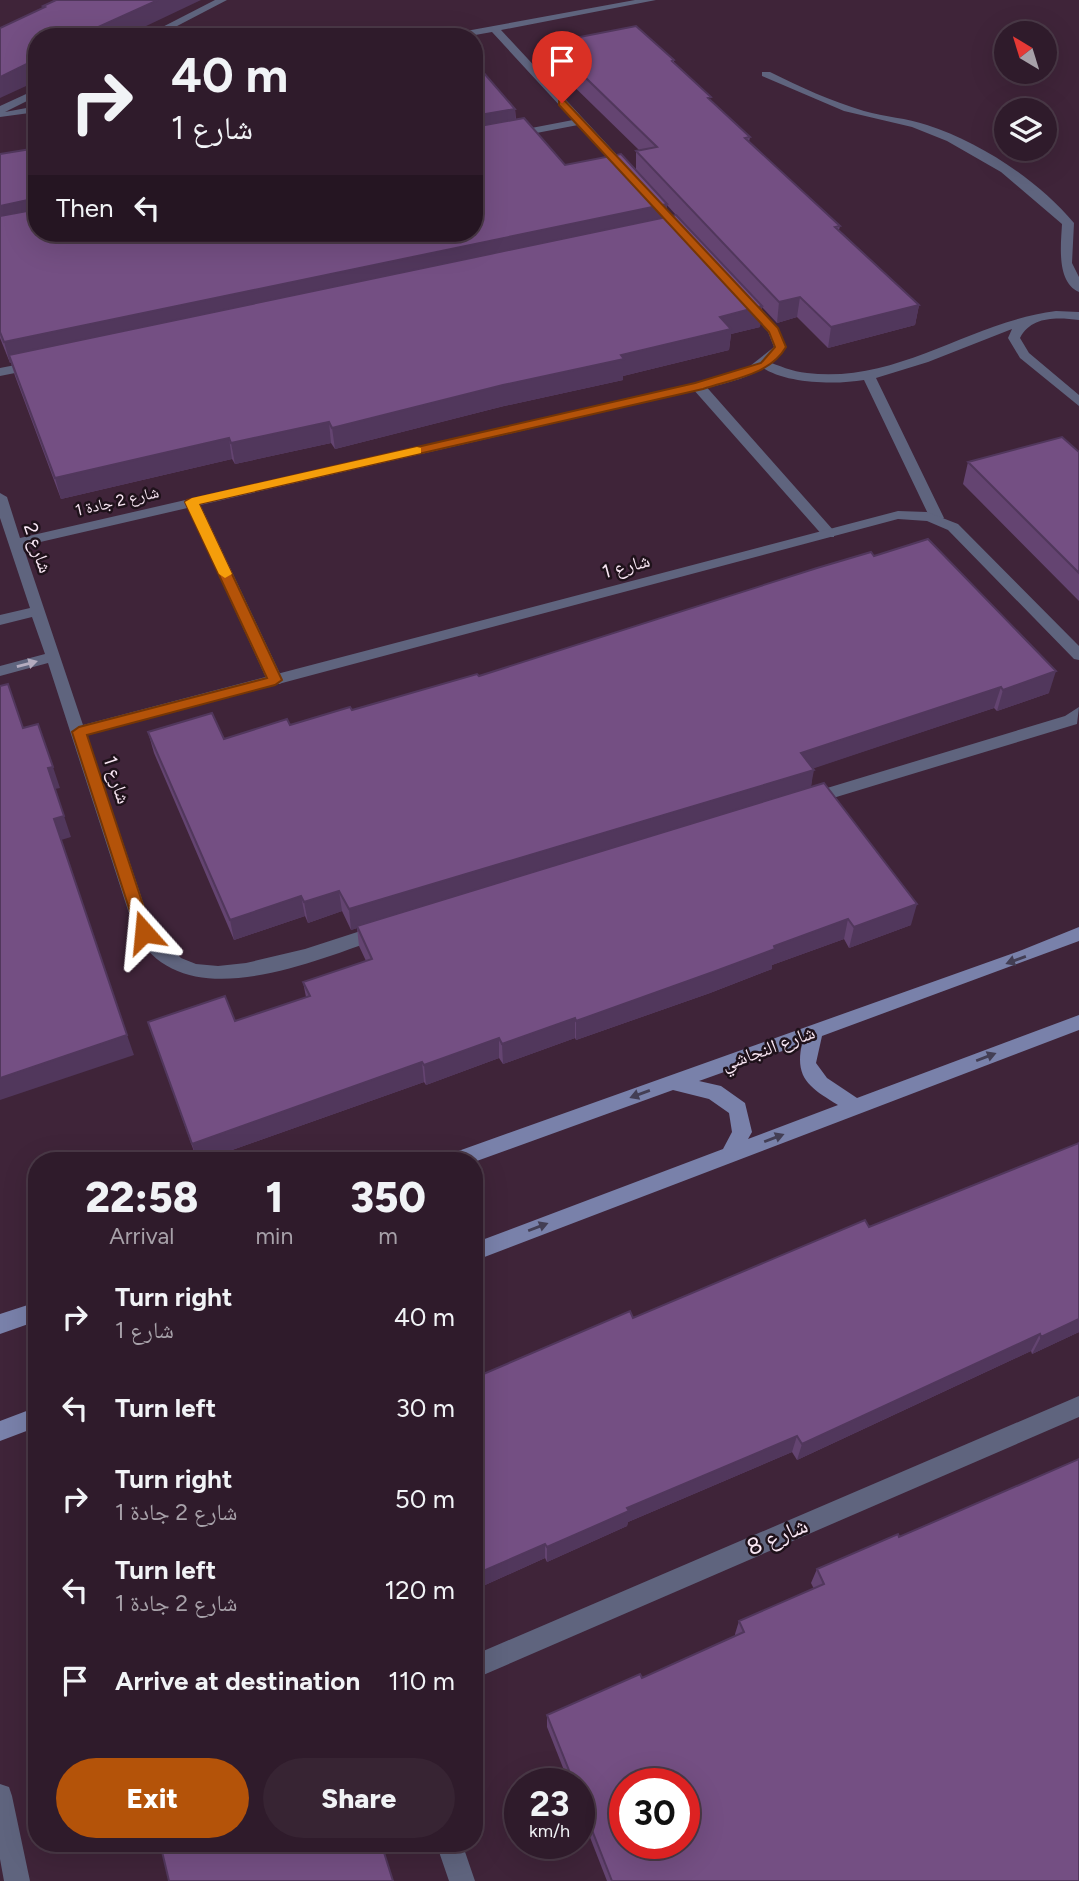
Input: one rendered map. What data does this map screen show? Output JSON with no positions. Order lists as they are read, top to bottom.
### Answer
{
  "streets": {
    "main road": ["شارع النجاشي"],
    "street": [
      "شارع 2 جادة 1",
      "شارع 2",
      "شارع 1",
      "شارع 8"
    ]
  },
  "crossings": [
    ["شارع 2 جادة 1", "شارع 2"],
    ["شارع 2", "شارع 1"]
  ],
  "north": "top left",
  "page": {
    "turn": ["40 m", "شارع 1"],
    "then": "Then",
    "eta": [
      "22:58",
      "Arrival",
      "1",
      "min",
      "350",
      "m"
    ],
    "list": [
      {
        "name": "Turn right",
        "note": "شارع 1",
        "value": "40 m"
      },
      {
        "name": "Turn left",
        "value": "30 m"
      },
      {
        "name": "Turn right",
        "note": "شارع 2 جادة 1",
        "value": "50 m"
      },
      {
        "name": "Turn left",
        "note": "شارع 2 جادة 1",
        "value": "120 m"
      },
      {
        "name": "Arrive at destination",
        "value": "110 m"
      }
    ],
    "buttons": ["Exit", "Share"],
    "speed": "23 km/h",
    "limit": "30"
  }
}
